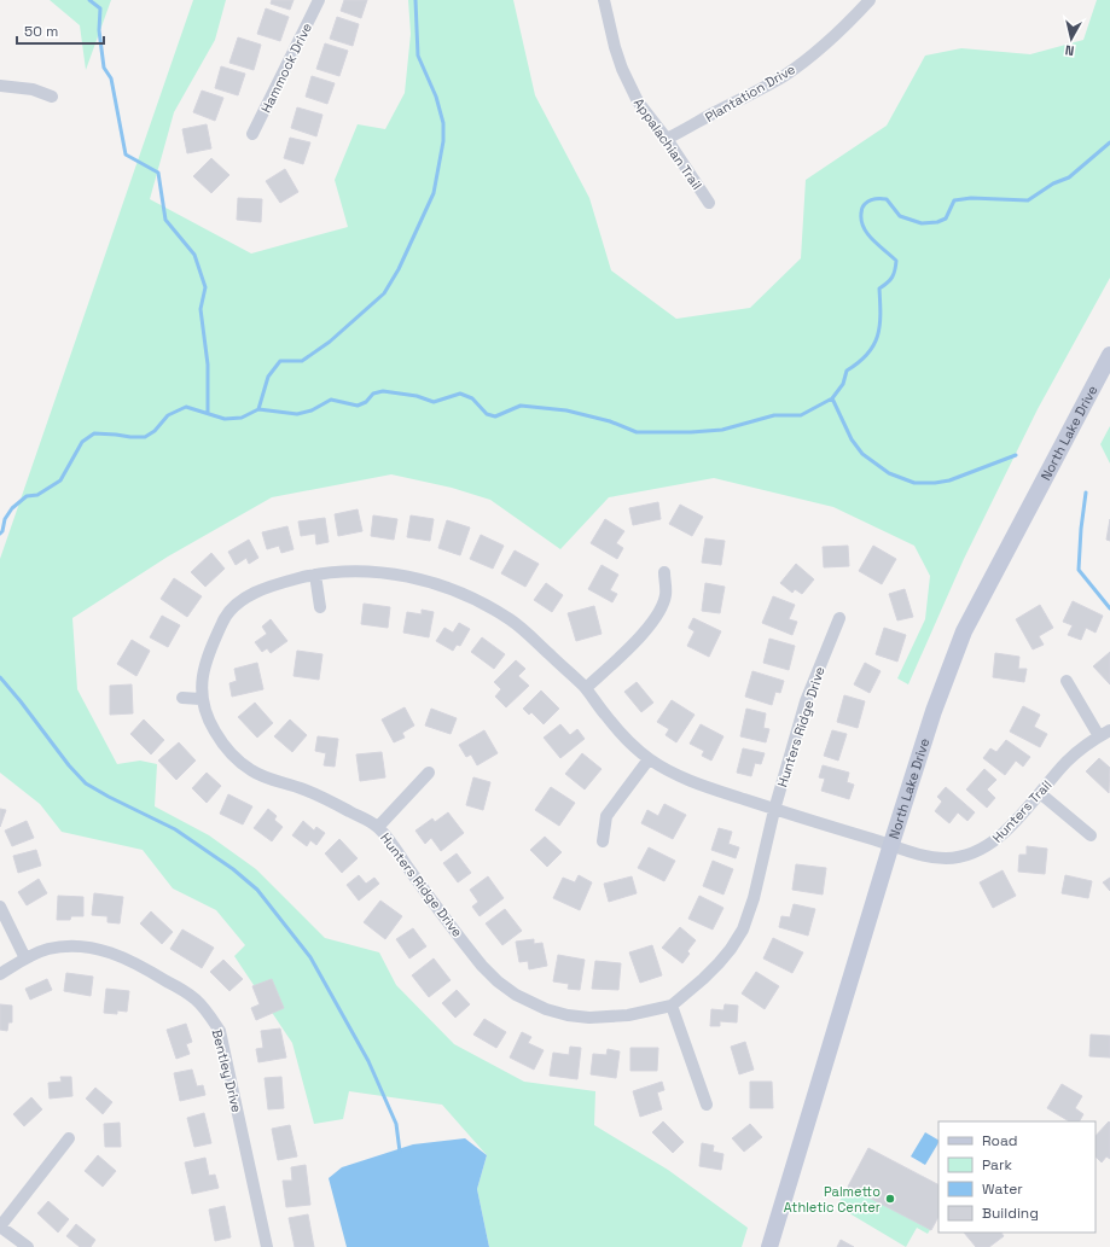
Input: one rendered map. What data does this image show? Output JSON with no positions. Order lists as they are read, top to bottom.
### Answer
{
  "streets": {
    "main road": ["North Lake Drive"],
    "street": [
      "Hammock Drive",
      "Plantation Drive",
      "Appalachian Trail",
      "Hunters Ridge Drive",
      "Hunters Trail",
      "Bentley Drive"
    ]
  },
  "crossings": [
    ["Plantation Drive", "Appalachian Trail"],
    ["North Lake Drive", "Hunters Ridge Drive"],
    ["North Lake Drive", "Hunters Trail"],
    ["Hunters Ridge Drive", "Hunters Trail"]
  ],
  "places": ["Palmetto Athletic Center"],
  "legend": [
    "Road",
    "Park",
    "Water",
    "Building"
  ],
  "scale_bar": "50 m",
  "north": "bottom"
}
